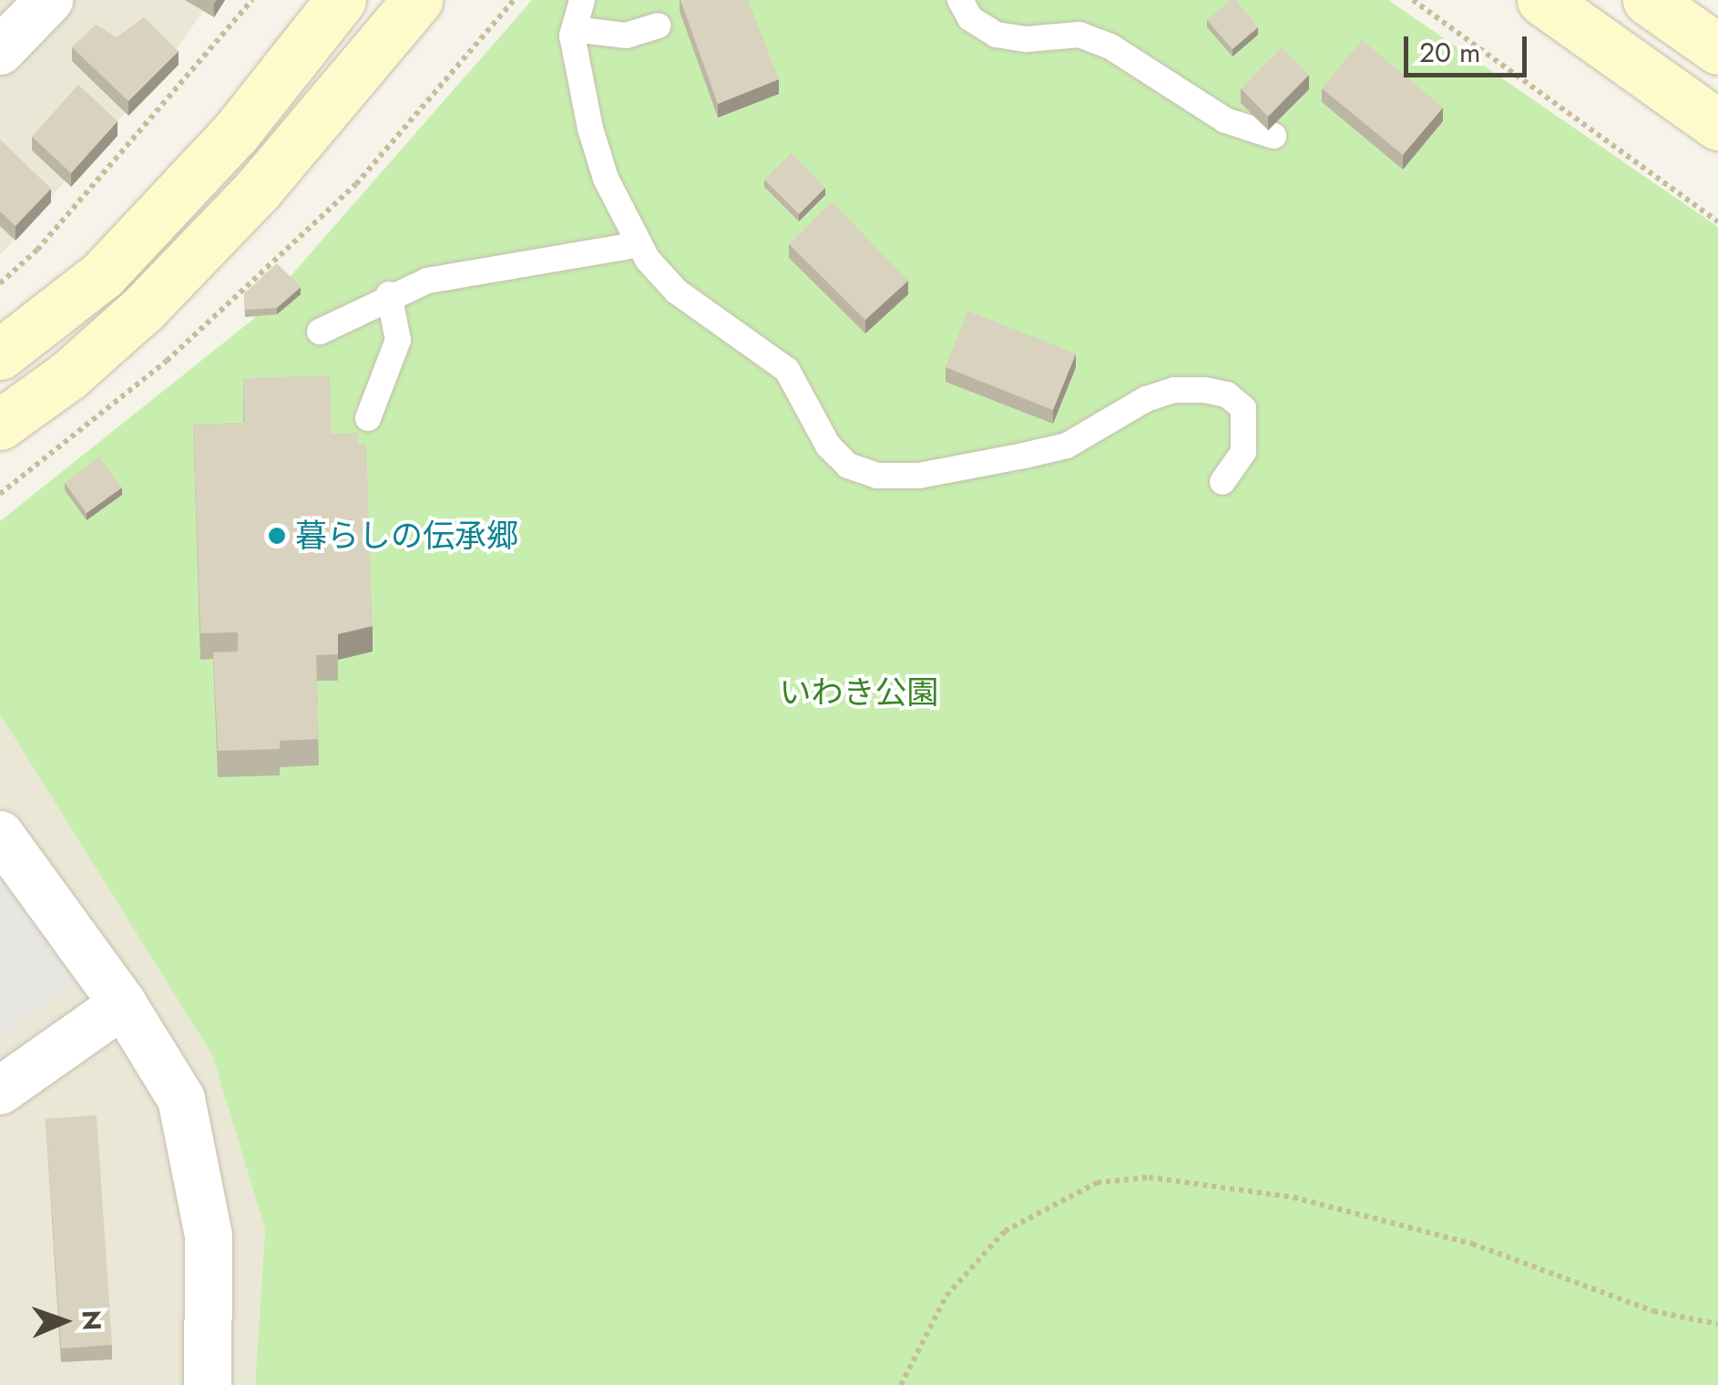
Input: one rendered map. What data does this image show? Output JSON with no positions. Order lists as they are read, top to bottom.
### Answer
{
  "parks": ["いわき公園"],
  "places": ["暮らしの伝承郷"],
  "scale_bar": "20 m",
  "north": "right"
}
